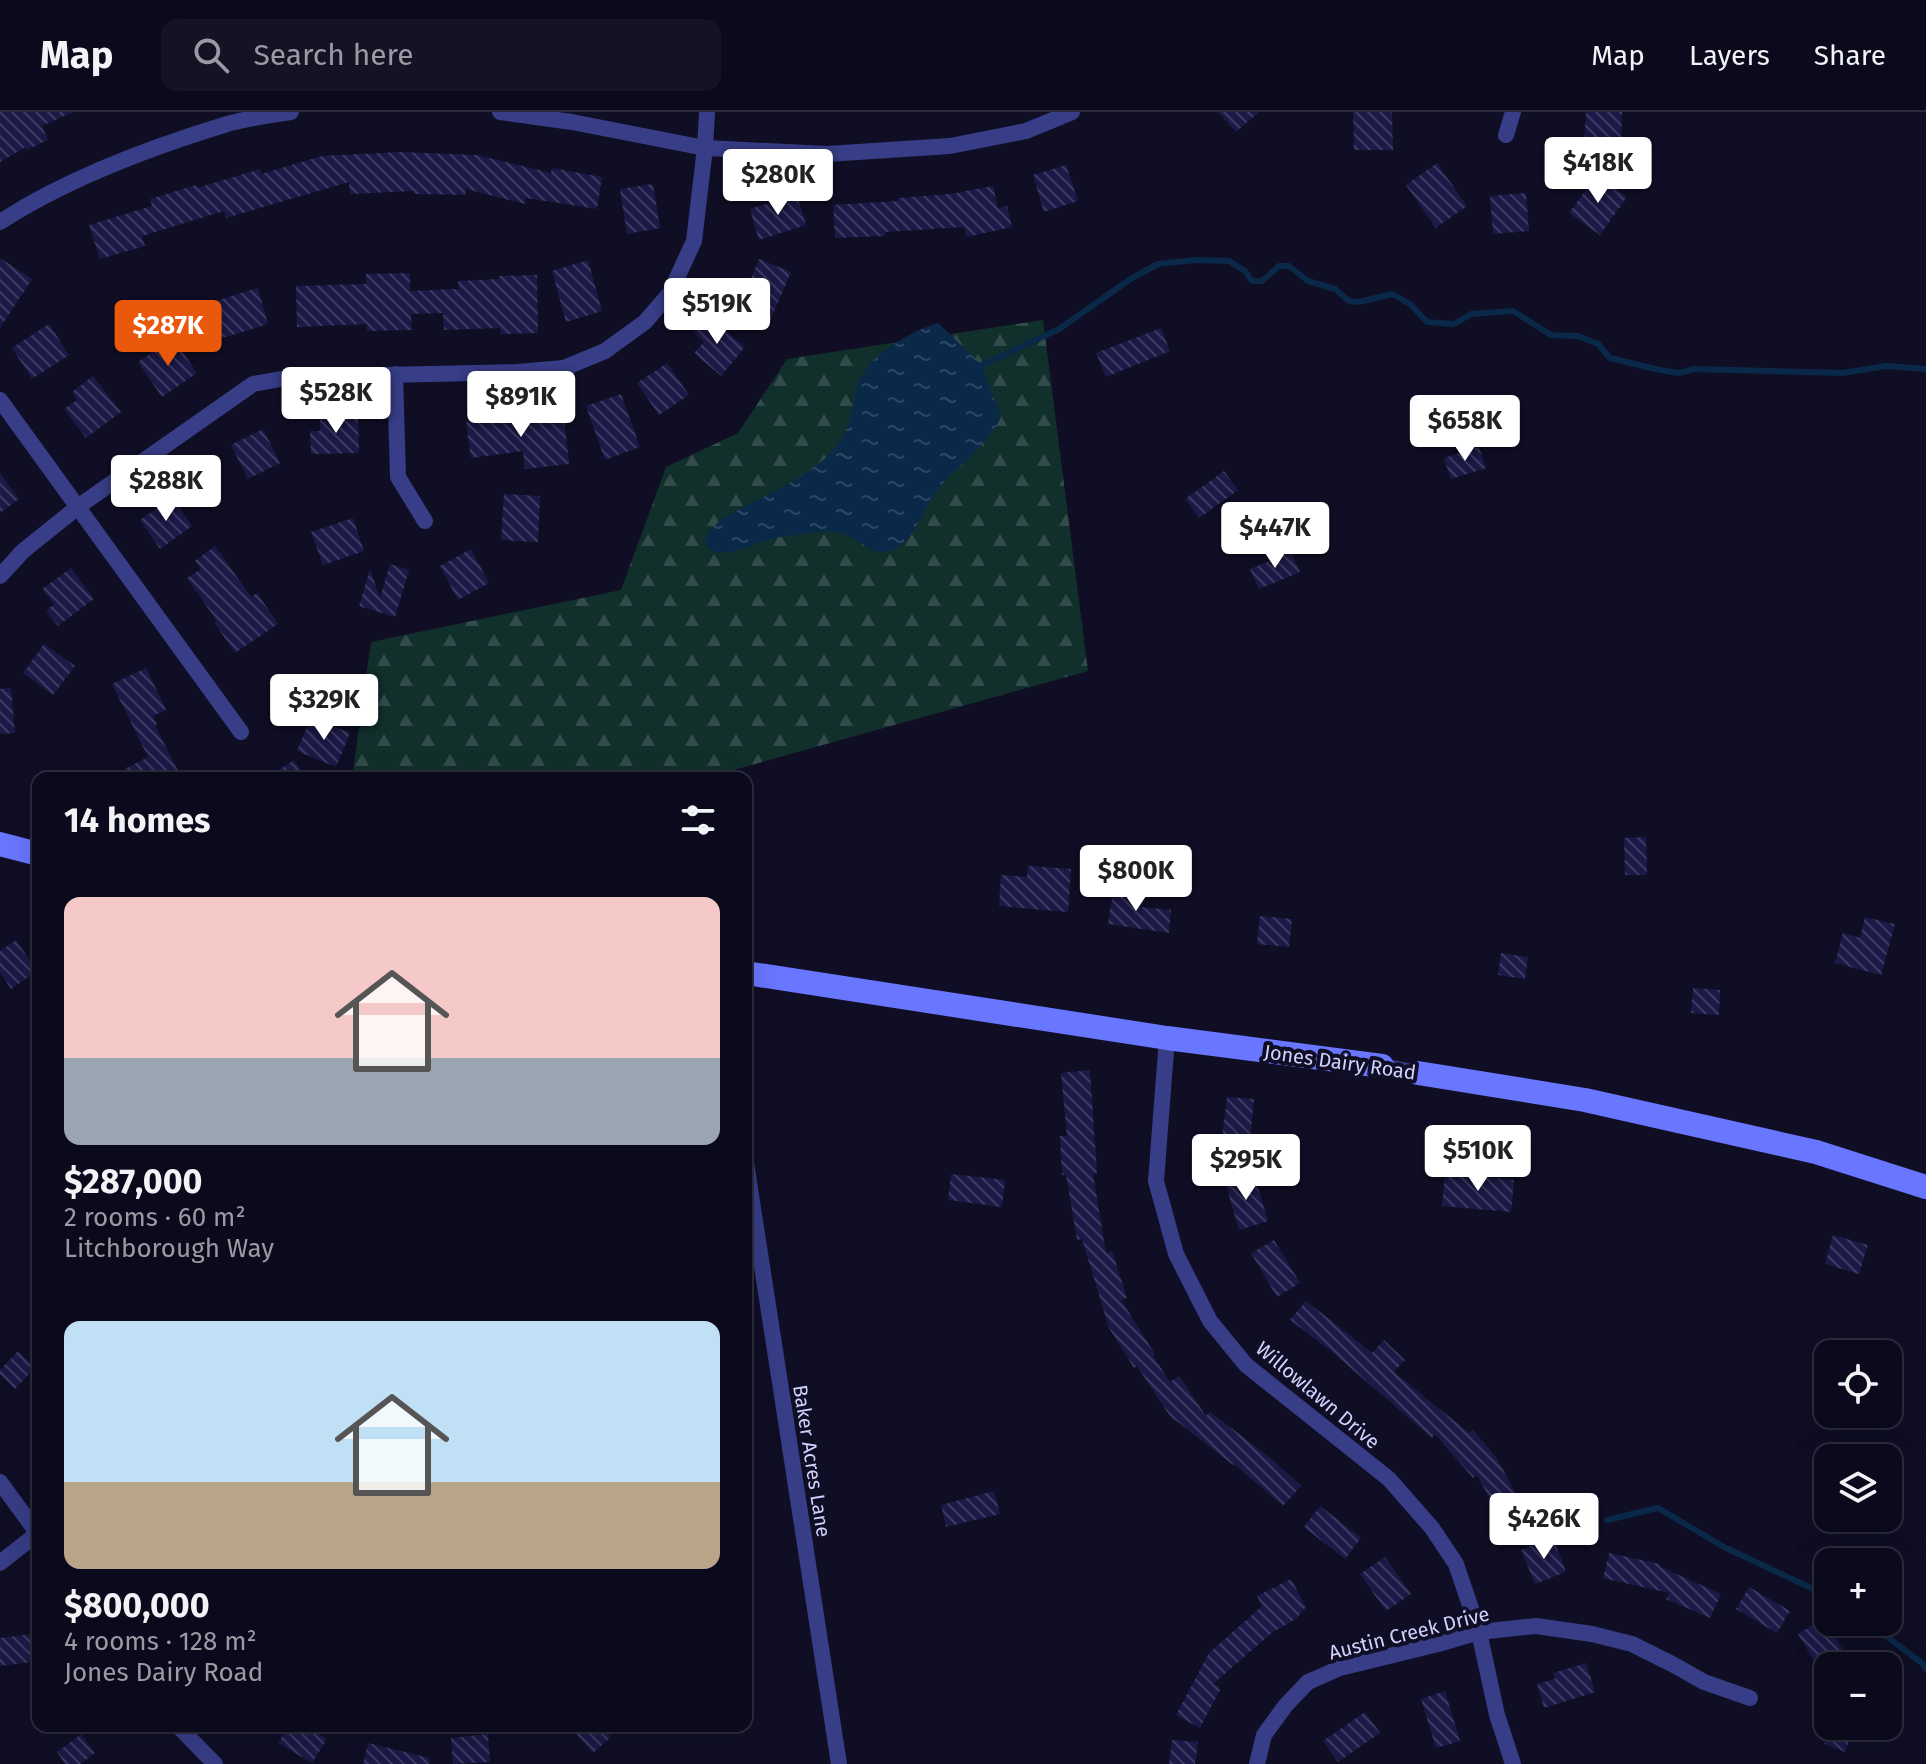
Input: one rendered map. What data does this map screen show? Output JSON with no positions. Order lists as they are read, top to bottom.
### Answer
{
  "streets": {
    "street": [
      "Jones Dairy Road",
      "Willowlawn Drive",
      "Baker Acres Lane",
      "Austin Creek Drive"
    ]
  },
  "crossings": [
    ["Jones Dairy Road", "Willowlawn Drive"],
    ["Willowlawn Drive", "Austin Creek Drive"]
  ],
  "page": {
    "header": "Map",
    "search": "Search here",
    "nav": ["Map", "Layers", "Share"],
    "price": [
      "$418K",
      "$280K",
      "$519K",
      "$287K",
      "$528K",
      "$891K",
      "$658K",
      "$288K",
      "$447K",
      "$329K",
      "$800K",
      "$510K",
      "$295K",
      "$426K"
    ],
    "heading": "14 homes",
    "list": [
      {
        "name": "$287,000",
        "note": "2 rooms · 60 m² · Litchborough Way"
      },
      {
        "name": "$800,000",
        "note": "4 rooms · 128 m² · Jones Dairy Road"
      }
    ],
    "map_buttons": ["+", "−"]
  }
}
